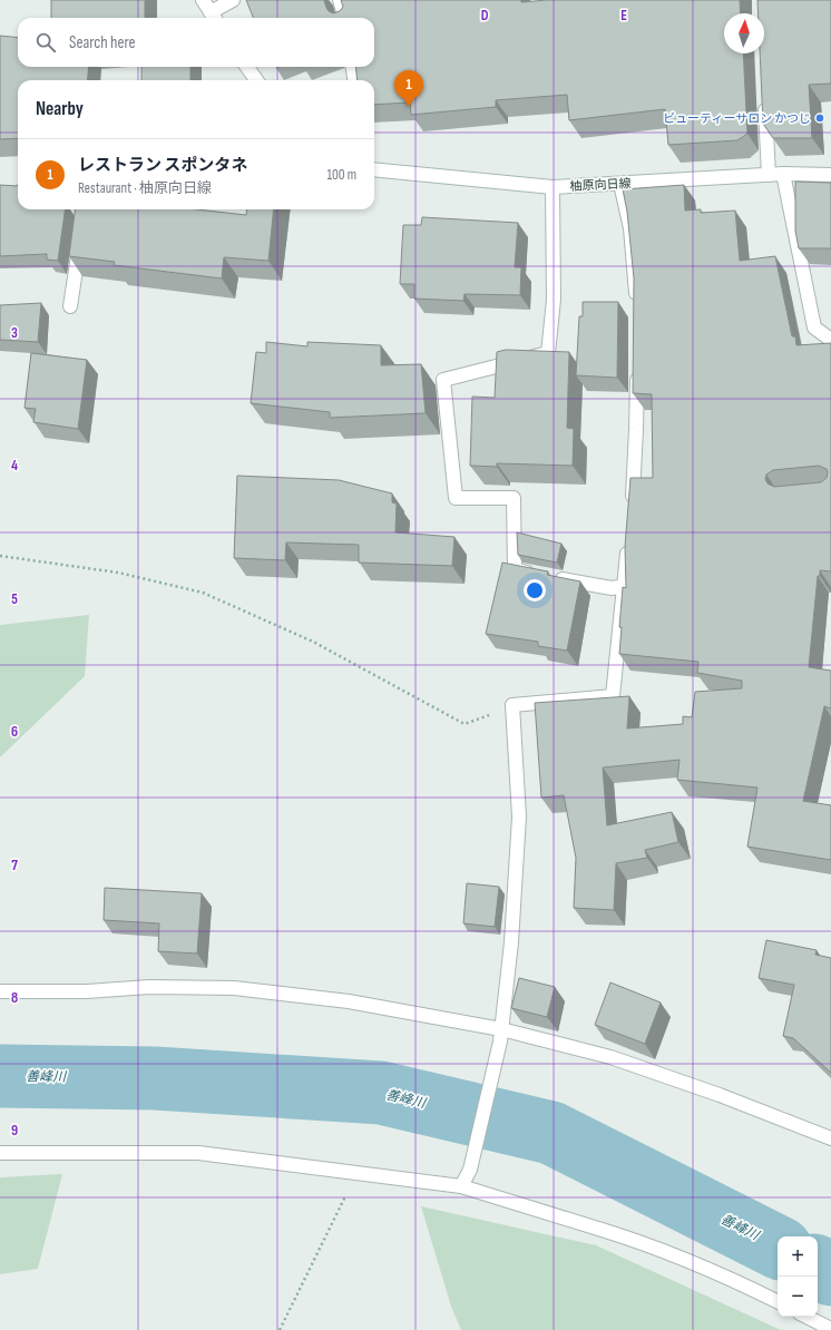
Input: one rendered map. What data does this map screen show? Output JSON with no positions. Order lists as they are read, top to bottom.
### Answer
{
  "streets": {
    "street": ["柚原向日線"]
  },
  "water": ["善峰川"],
  "places": ["ビューティーサロン かつじ"],
  "north": "top",
  "page": {
    "search": "Search here",
    "pins": "1",
    "heading": "Nearby",
    "list": [
      {
        "mark": "1",
        "name": "レストラン スポンタネ",
        "note": "Restaurant · 柚原向日線",
        "value": "100 m"
      }
    ],
    "map_buttons": ["+", "−"]
  },
  "grid": {
    "columns": ["D", "E"],
    "rows": [
      "3",
      "4",
      "5",
      "6",
      "7",
      "8",
      "9"
    ]
  }
}
